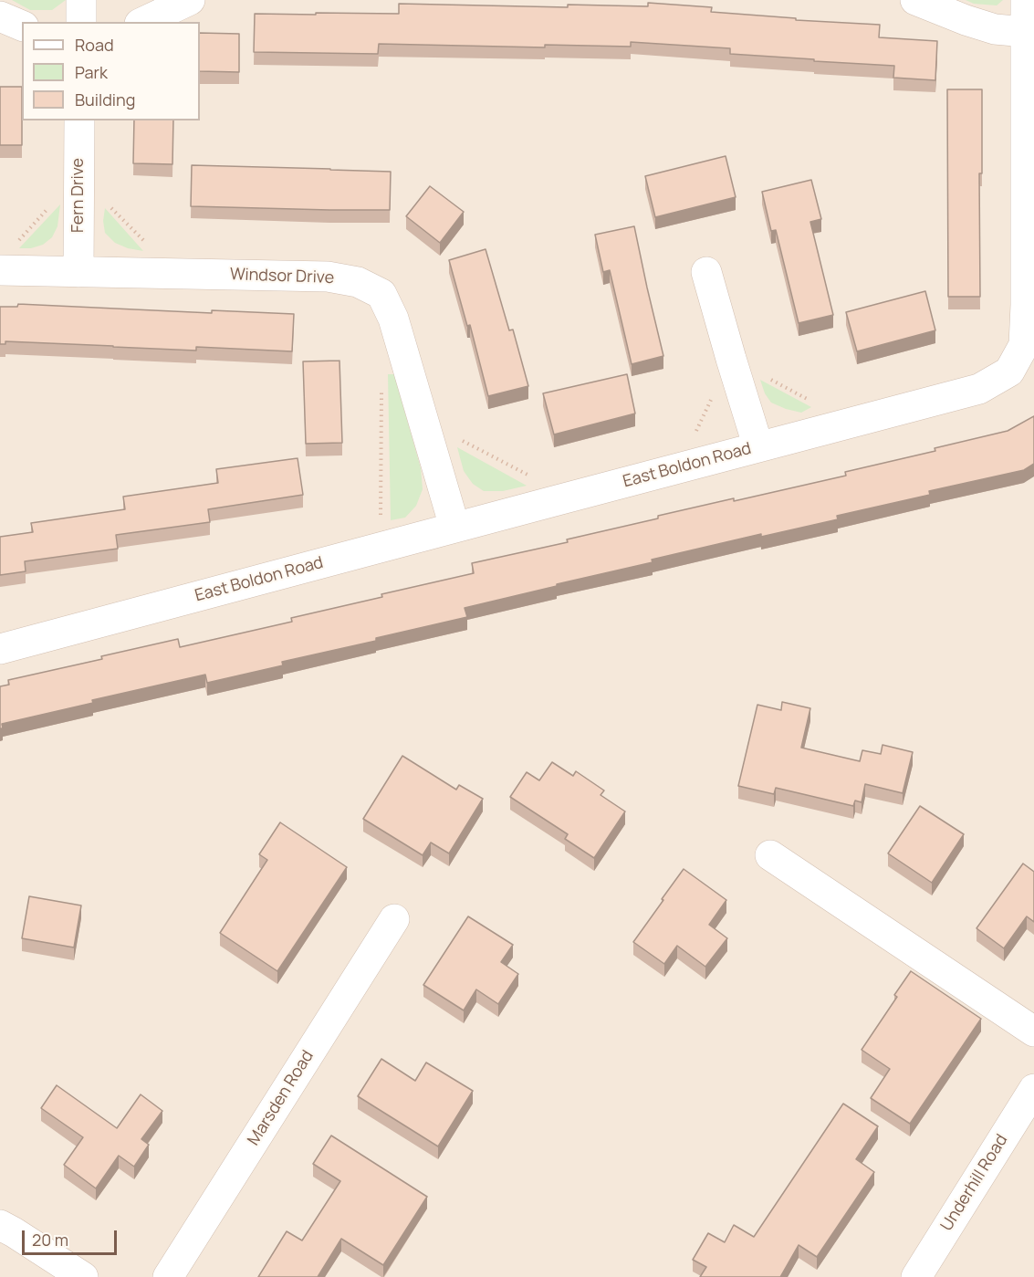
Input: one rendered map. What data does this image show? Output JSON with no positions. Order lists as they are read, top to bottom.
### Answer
{
  "streets": {
    "street": [
      "Fern Drive",
      "Windsor Drive",
      "East Boldon Road",
      "Marsden Road",
      "Underhill Road"
    ]
  },
  "crossings": [
    ["Fern Drive", "Windsor Drive"],
    ["Windsor Drive", "East Boldon Road"]
  ],
  "legend": ["Road", "Park", "Building"],
  "scale_bar": "20 m"
}
